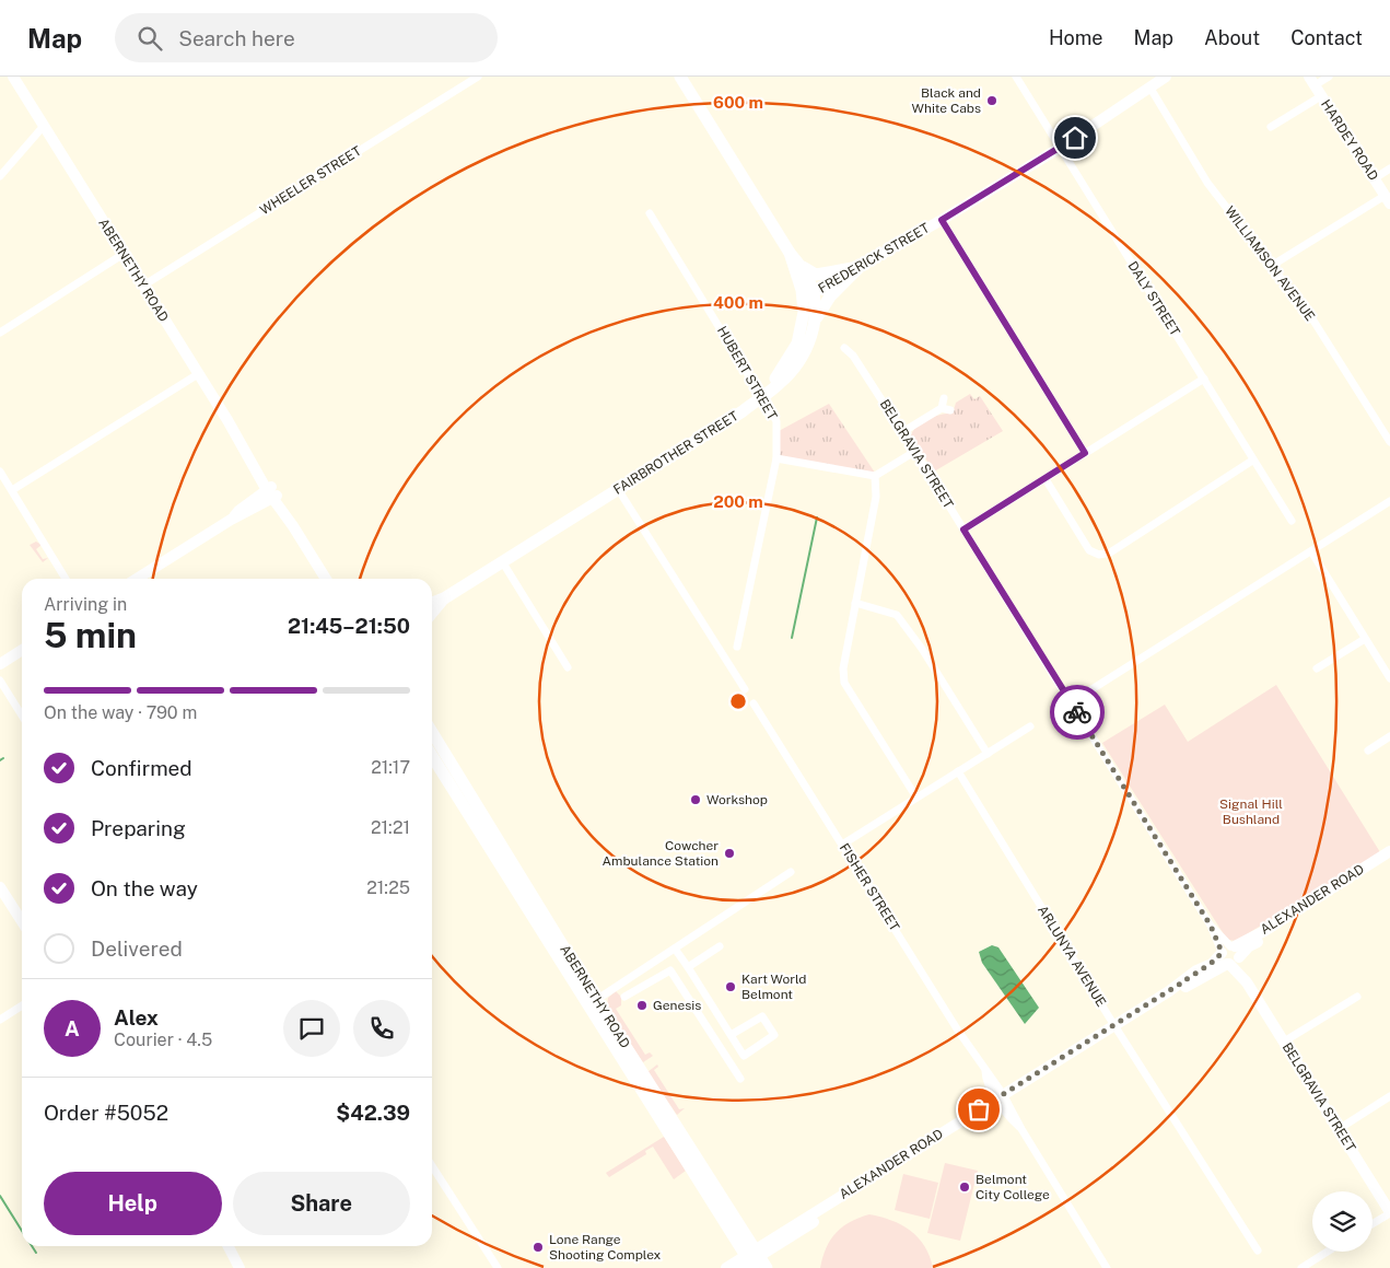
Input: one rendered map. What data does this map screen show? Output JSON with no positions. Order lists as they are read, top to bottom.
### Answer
{
  "streets": {
    "main road": ["ABERNETHY ROAD", "FAIRBROTHER STREET"],
    "street": [
      "HARDEY ROAD",
      "WHEELER STREET",
      "FREDERICK STREET",
      "WILLIAMSON AVENUE",
      "DALY STREET",
      "HUBERT STREET",
      "BELGRAVIA STREET",
      "FISHER STREET",
      "ALEXANDER ROAD",
      "ARLUNYA AVENUE"
    ]
  },
  "crossings": [
    ["WHEELER STREET", "ABERNETHY ROAD"],
    ["FREDERICK STREET", "WILLIAMSON AVENUE"],
    ["FREDERICK STREET", "DALY STREET"],
    ["FREDERICK STREET", "FAIRBROTHER STREET"],
    ["ABERNETHY ROAD", "ALEXANDER ROAD"],
    ["HUBERT STREET", "FAIRBROTHER STREET"],
    ["BELGRAVIA STREET", "ALEXANDER ROAD"],
    ["FISHER STREET", "ALEXANDER ROAD"],
    ["ALEXANDER ROAD", "ARLUNYA AVENUE"]
  ],
  "parks": ["Signal Hill Bushland"],
  "places": [
    "Black and White Cabs",
    "Workshop",
    "Cowcher Ambulance Station",
    "Kart World Belmont",
    "Genesis",
    "Belmont City College",
    "Lone Range Shooting Complex"
  ],
  "page": {
    "header": "Map",
    "search": "Search here",
    "nav": [
      "Home",
      "Map",
      "About",
      "Contact"
    ],
    "heading": ["5 min", "Arriving in", "21:45–21:50"],
    "panel": [
      "Alex",
      "Courier · 4.5",
      "Order #5052",
      "$42.39"
    ],
    "bar": "On the way · 790 m",
    "list": [
      ["Confirmed", "21:17"],
      ["Preparing", "21:21"],
      ["On the way", "21:25"],
      "Delivered"
    ],
    "round": "A",
    "buttons": ["Help", "Share"]
  },
  "rings": ["600 m", "400 m", "200 m"]
}
